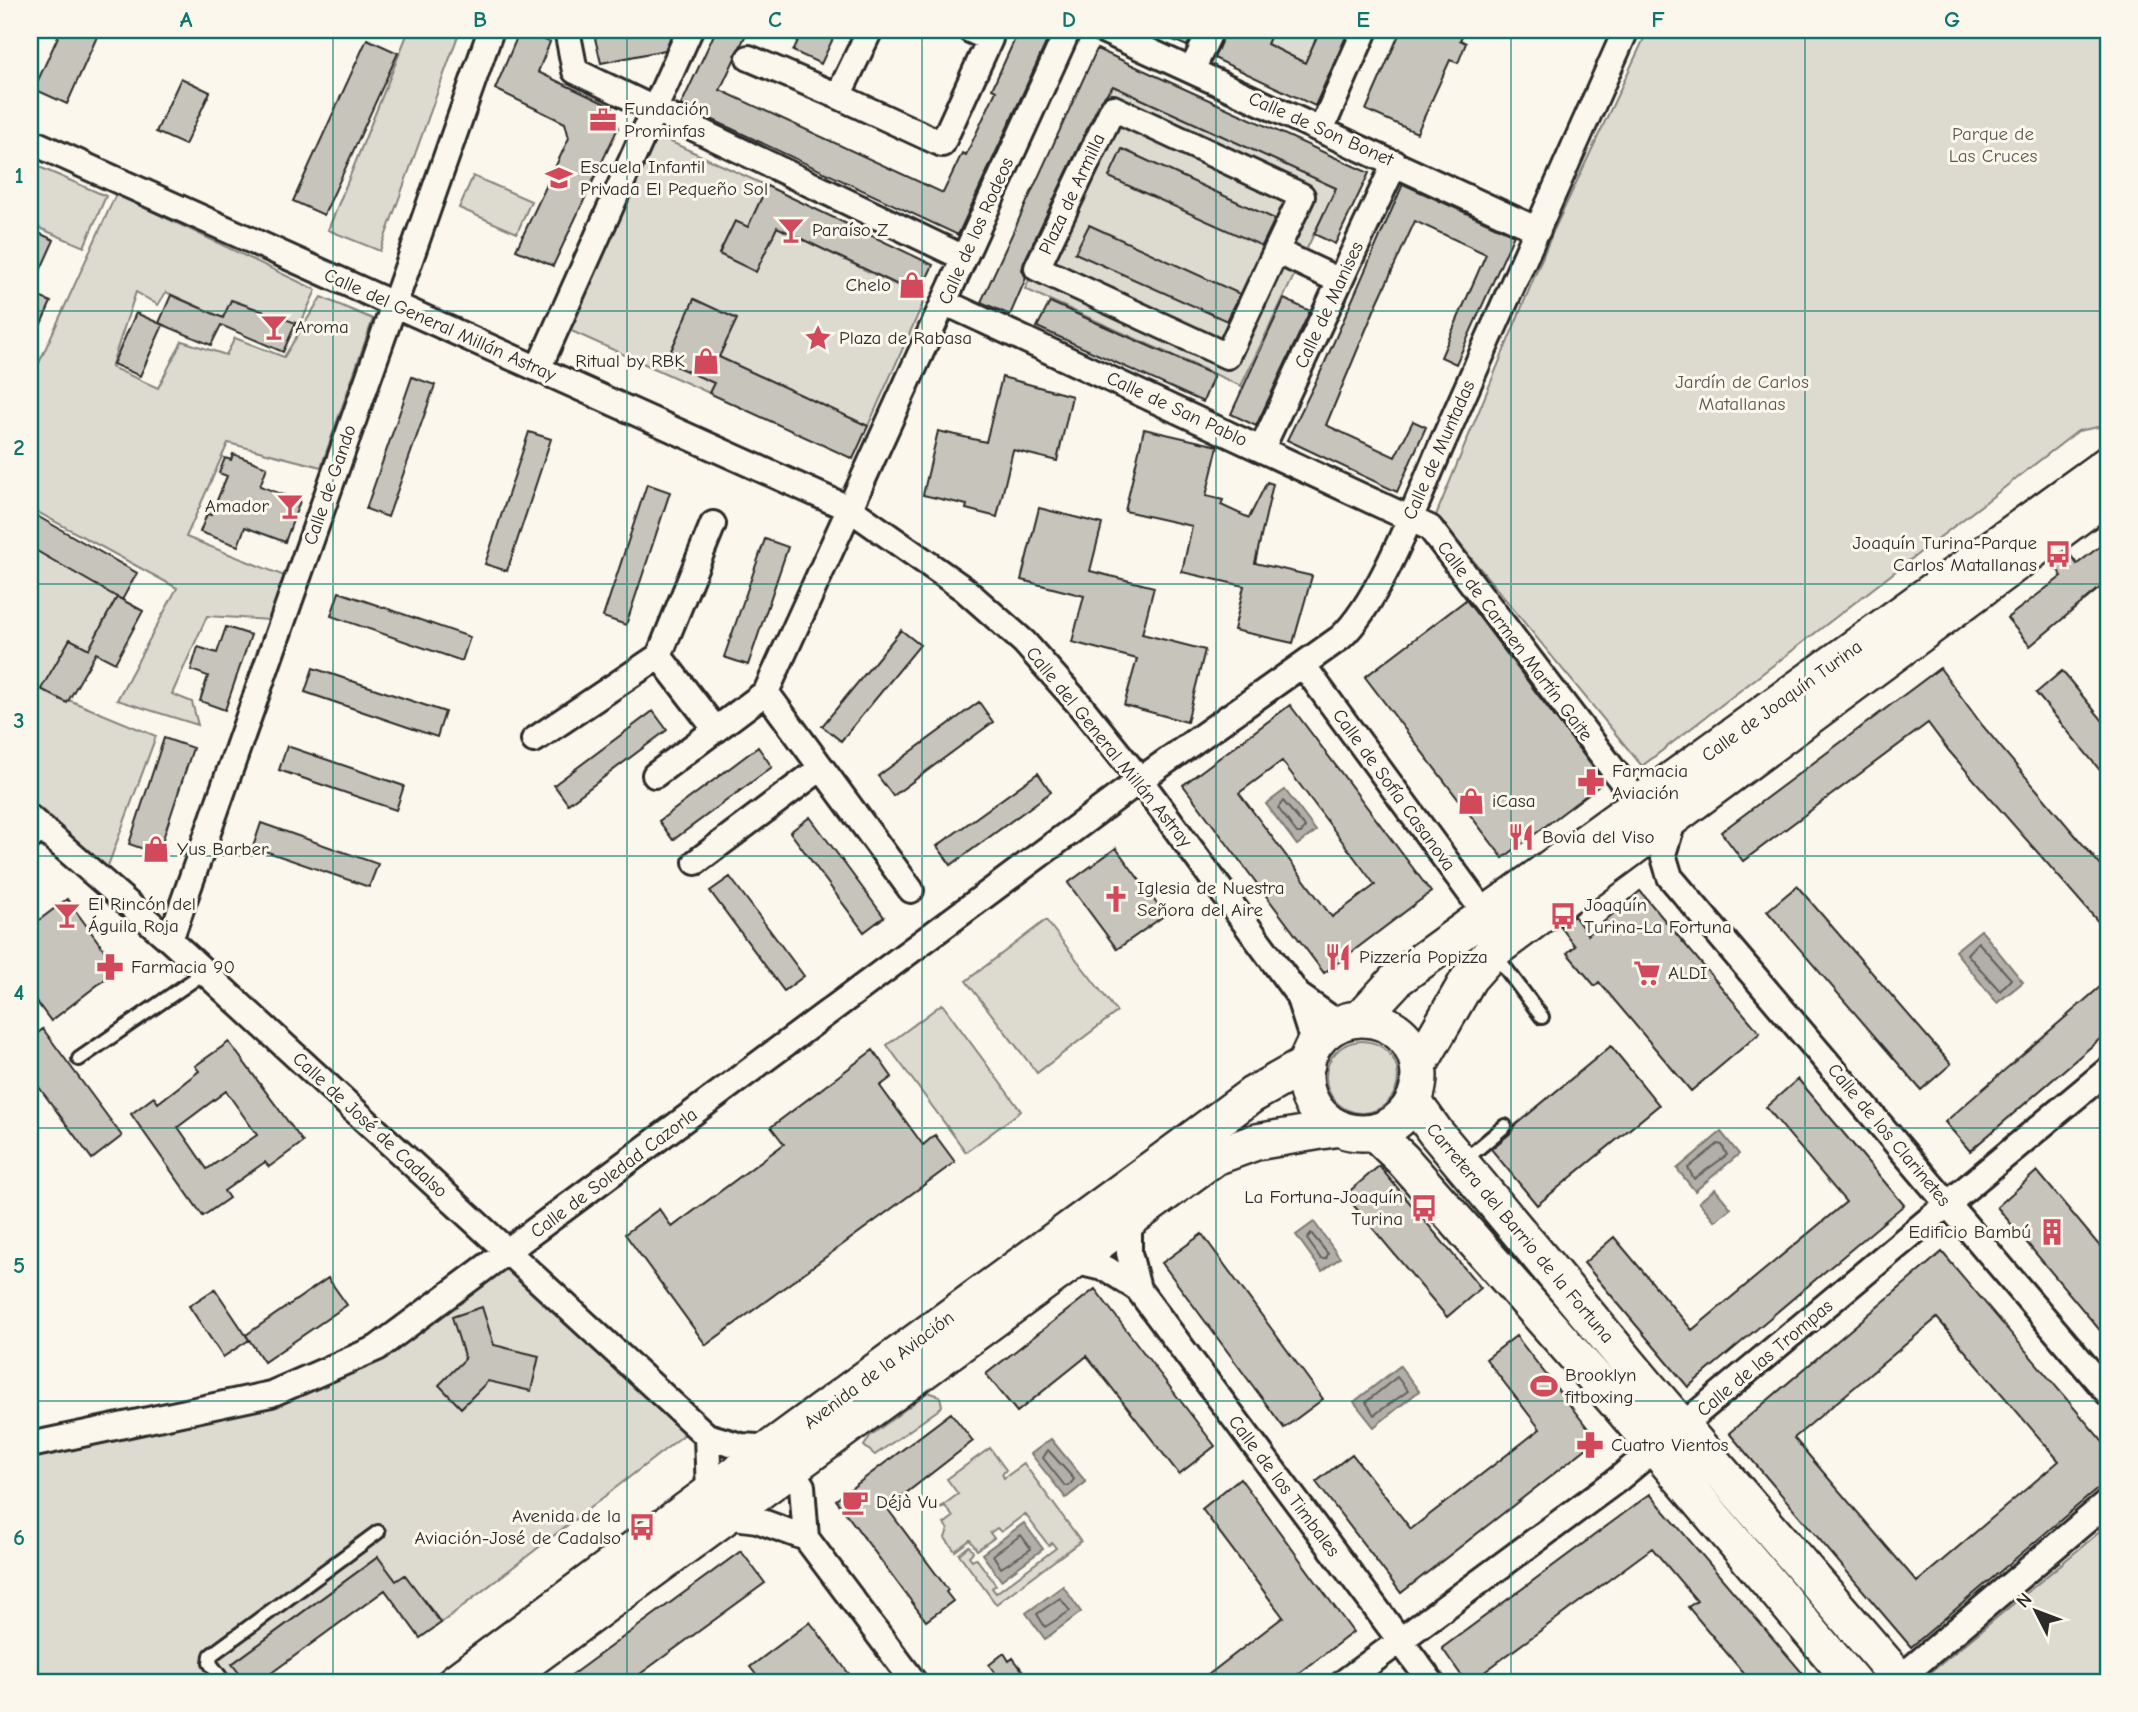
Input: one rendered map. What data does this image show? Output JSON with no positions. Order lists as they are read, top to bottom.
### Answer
{
  "streets": {
    "main road": ["Calle de Joaquín Turina", "Carretera del Barrio de la Fortuna", "Avenida de la Aviación"],
    "street": [
      "Calle de Son Bonet",
      "Plaza de Armilla",
      "Calle de los Rodeos",
      "Calle de Manises",
      "Calle del General Millán Astray",
      "Calle de San Pablo",
      "Calle de Muntadas",
      "Calle de Gando",
      "Calle de Carmen Martín Gaite",
      "Calle de Sofía Casanova",
      "Calle de José de Cadalso",
      "Calle de los Clarinetes",
      "Calle de Soledad Cazorla",
      "Calle de las Trompas",
      "Calle de los Timbales"
    ]
  },
  "crossings": [
    ["Calle de Son Bonet", "Calle de Manises"],
    ["Calle de Son Bonet", "Calle de Muntadas"],
    ["Calle de los Rodeos", "Calle del General Millán Astray"],
    ["Calle de los Rodeos", "Calle de San Pablo"],
    ["Calle de Manises", "Calle de San Pablo"],
    ["Calle del General Millán Astray", "Calle de Muntadas"],
    ["Calle del General Millán Astray", "Calle de Gando"],
    ["Calle del General Millán Astray", "Calle de Joaquín Turina"],
    ["Calle del General Millán Astray", "Calle de Soledad Cazorla"],
    ["Calle del General Millán Astray", "Carretera del Barrio de la Fortuna"],
    ["Calle del General Millán Astray", "Avenida de la Aviación"],
    ["Calle de San Pablo", "Calle de Muntadas"],
    ["Calle de San Pablo", "Calle de Carmen Martín Gaite"],
    ["Calle de Muntadas", "Calle de Carmen Martín Gaite"],
    ["Calle de Muntadas", "Calle de Sofía Casanova"],
    ["Calle de Muntadas", "Calle de Soledad Cazorla"],
    ["Calle de Gando", "Calle de José de Cadalso"],
    ["Calle de Carmen Martín Gaite", "Calle de Joaquín Turina"],
    ["Calle de Joaquín Turina", "Calle de Sofía Casanova"],
    ["Calle de Joaquín Turina", "Calle de los Clarinetes"],
    ["Calle de Joaquín Turina", "Carretera del Barrio de la Fortuna"],
    ["Calle de Joaquín Turina", "Avenida de la Aviación"],
    ["Calle de José de Cadalso", "Calle de Soledad Cazorla"],
    ["Calle de José de Cadalso", "Avenida de la Aviación"],
    ["Calle de los Clarinetes", "Calle de las Trompas"],
    ["Carretera del Barrio de la Fortuna", "Calle de las Trompas"],
    ["Carretera del Barrio de la Fortuna", "Avenida de la Aviación"],
    ["Calle de las Trompas", "Calle de los Timbales"],
    ["Avenida de la Aviación", "Calle de los Timbales"]
  ],
  "parks": ["Parque de Las Cruces", "Jardín de Carlos Matallanas"],
  "places": {
    "office": ["Fundación Prominfas"],
    "school or university": ["Escuela Infantil Privada El Pequeño Sol"],
    "bar": [
      "Paraíso Z",
      "Aroma",
      "Amador",
      "El Rincón del Águila Roja"
    ],
    "shop": [
      "Chelo",
      "Ritual by RBK",
      "iCasa",
      "Yus Barber"
    ],
    "place": ["Plaza de Rabasa"],
    "bus stop": [
      "Joaquín Turina-Parque Carlos Matallanas",
      "Joaquín Turina-La Fortuna",
      "La Fortuna-Joaquín Turina",
      "Avenida de la Aviación-José de Cadalso"
    ],
    "pharmacy": ["Farmacia Aviación", "Farmacia 90", "Cuatro Vientos"],
    "restaurant": ["Bovia del Viso", "Pizzería Popizza"],
    "church": ["Iglesia de Nuestra Señora del Aire"],
    "supermarket": ["ALDI"],
    "building": ["Edificio Bambú"],
    "sports": ["Brooklyn fitboxing"],
    "cafe": ["Déjà Vu"]
  },
  "north": "top left",
  "grid": {
    "columns": [
      "A",
      "B",
      "C",
      "D",
      "E",
      "F",
      "G"
    ],
    "rows": [
      "1",
      "2",
      "3",
      "4",
      "5",
      "6"
    ]
  }
}
